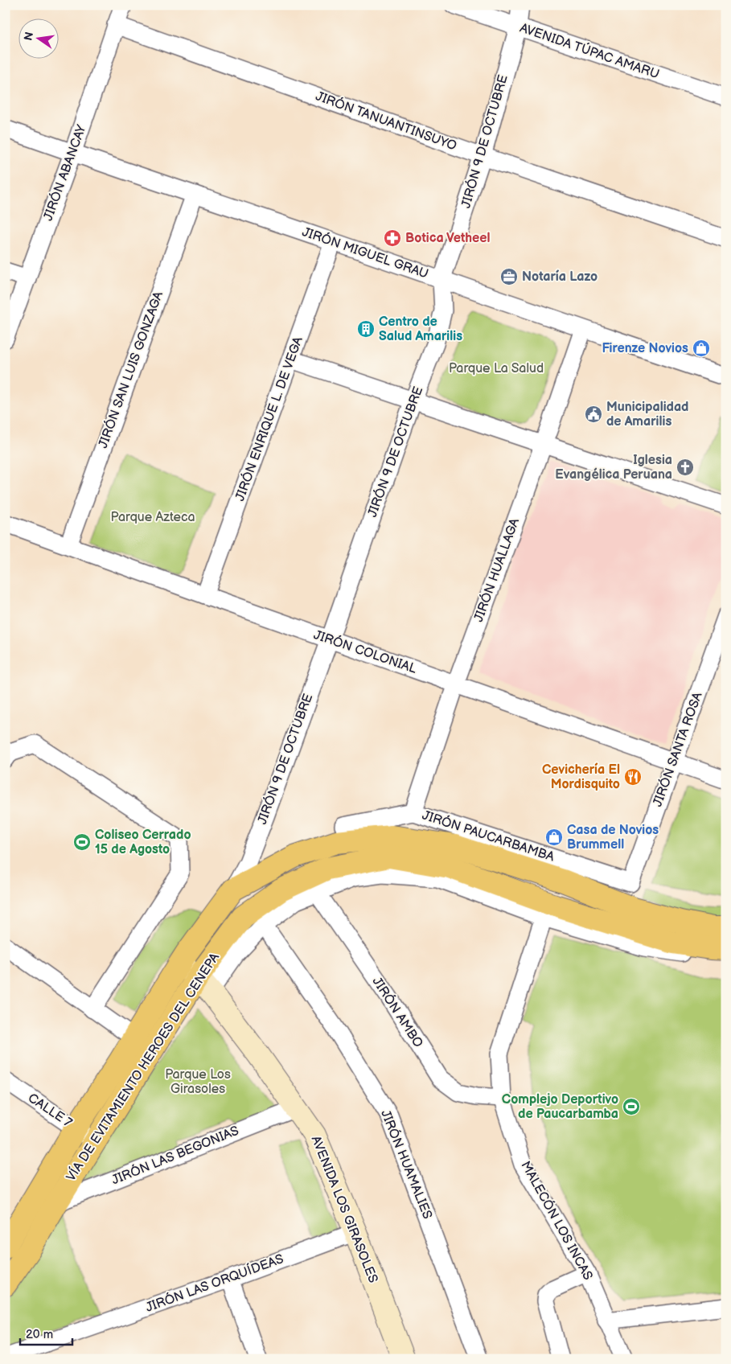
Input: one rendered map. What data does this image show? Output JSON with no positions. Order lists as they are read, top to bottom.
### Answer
{
  "streets": {
    "main road": ["VÍA DE EVITAMIENTO HEROES DEL CENEPA", "AVENIDA LOS GIRASOLES"],
    "street": [
      "AVENIDA TÚPAC AMARU",
      "JIRÓN TANUANTINSUYO",
      "JIRÓN 9 DE OCTUBRE",
      "JIRÓN ABANCAY",
      "JIRÓN MIGUEL GRAU",
      "JIRÓN SAN LUIS GONZAGA",
      "JIRÓN ENRIQUE L. DE VEGA",
      "JIRÓN HUALLAGA",
      "JIRÓN COLONIAL",
      "JIRÓN SANTA ROSA",
      "JIRÓN PAUCARBAMBA",
      "JIRÓN AMBO",
      "CALLE 7",
      "JIRÓN LAS BEGONIAS",
      "JIRÓN HUAMALIES",
      "MALECÓN LOS INCAS",
      "JIRÓN LAS ORQUÍDEAS"
    ]
  },
  "crossings": [
    ["AVENIDA TÚPAC AMARU", "JIRÓN 9 DE OCTUBRE"],
    ["JIRÓN TANUANTINSUYO", "JIRÓN 9 DE OCTUBRE"],
    ["JIRÓN TANUANTINSUYO", "JIRÓN ABANCAY"],
    ["JIRÓN 9 DE OCTUBRE", "JIRÓN MIGUEL GRAU"],
    ["JIRÓN 9 DE OCTUBRE", "JIRÓN COLONIAL"],
    ["JIRÓN 9 DE OCTUBRE", "VÍA DE EVITAMIENTO HEROES DEL CENEPA"],
    ["JIRÓN ABANCAY", "JIRÓN MIGUEL GRAU"],
    ["JIRÓN MIGUEL GRAU", "JIRÓN SAN LUIS GONZAGA"],
    ["JIRÓN MIGUEL GRAU", "JIRÓN ENRIQUE L. DE VEGA"],
    ["JIRÓN MIGUEL GRAU", "JIRÓN HUALLAGA"],
    ["JIRÓN SAN LUIS GONZAGA", "JIRÓN COLONIAL"],
    ["JIRÓN ENRIQUE L. DE VEGA", "JIRÓN COLONIAL"],
    ["JIRÓN HUALLAGA", "JIRÓN COLONIAL"],
    ["JIRÓN HUALLAGA", "JIRÓN PAUCARBAMBA"],
    ["JIRÓN COLONIAL", "JIRÓN SANTA ROSA"],
    ["JIRÓN SANTA ROSA", "JIRÓN PAUCARBAMBA"],
    ["JIRÓN AMBO", "MALECÓN LOS INCAS"],
    ["VÍA DE EVITAMIENTO HEROES DEL CENEPA", "CALLE 7"],
    ["VÍA DE EVITAMIENTO HEROES DEL CENEPA", "JIRÓN LAS BEGONIAS"],
    ["VÍA DE EVITAMIENTO HEROES DEL CENEPA", "AVENIDA LOS GIRASOLES"],
    ["JIRÓN LAS BEGONIAS", "AVENIDA LOS GIRASOLES"],
    ["AVENIDA LOS GIRASOLES", "JIRÓN LAS ORQUÍDEAS"]
  ],
  "parks": ["Parque La Salud", "Parque Azteca", "Parque Los Girasoles"],
  "places": {
    "pharmacy": ["Botica Vetheel"],
    "office": ["Notaría Lazo"],
    "building": ["Centro de Salud Amarilis"],
    "shop": ["Firenze Novios", "Casa de Novios Brummell"],
    "public building": ["Municipalidad de Amarilis"],
    "church": ["Iglesia Evangélica Peruana"],
    "restaurant": ["Cevichería El Mordisquito"],
    "sports": ["Coliseo Cerrado 15 de Agosto", "Complejo Deportivo de Paucarbamba"]
  },
  "scale_bar": "20 m",
  "north": "left"
}
